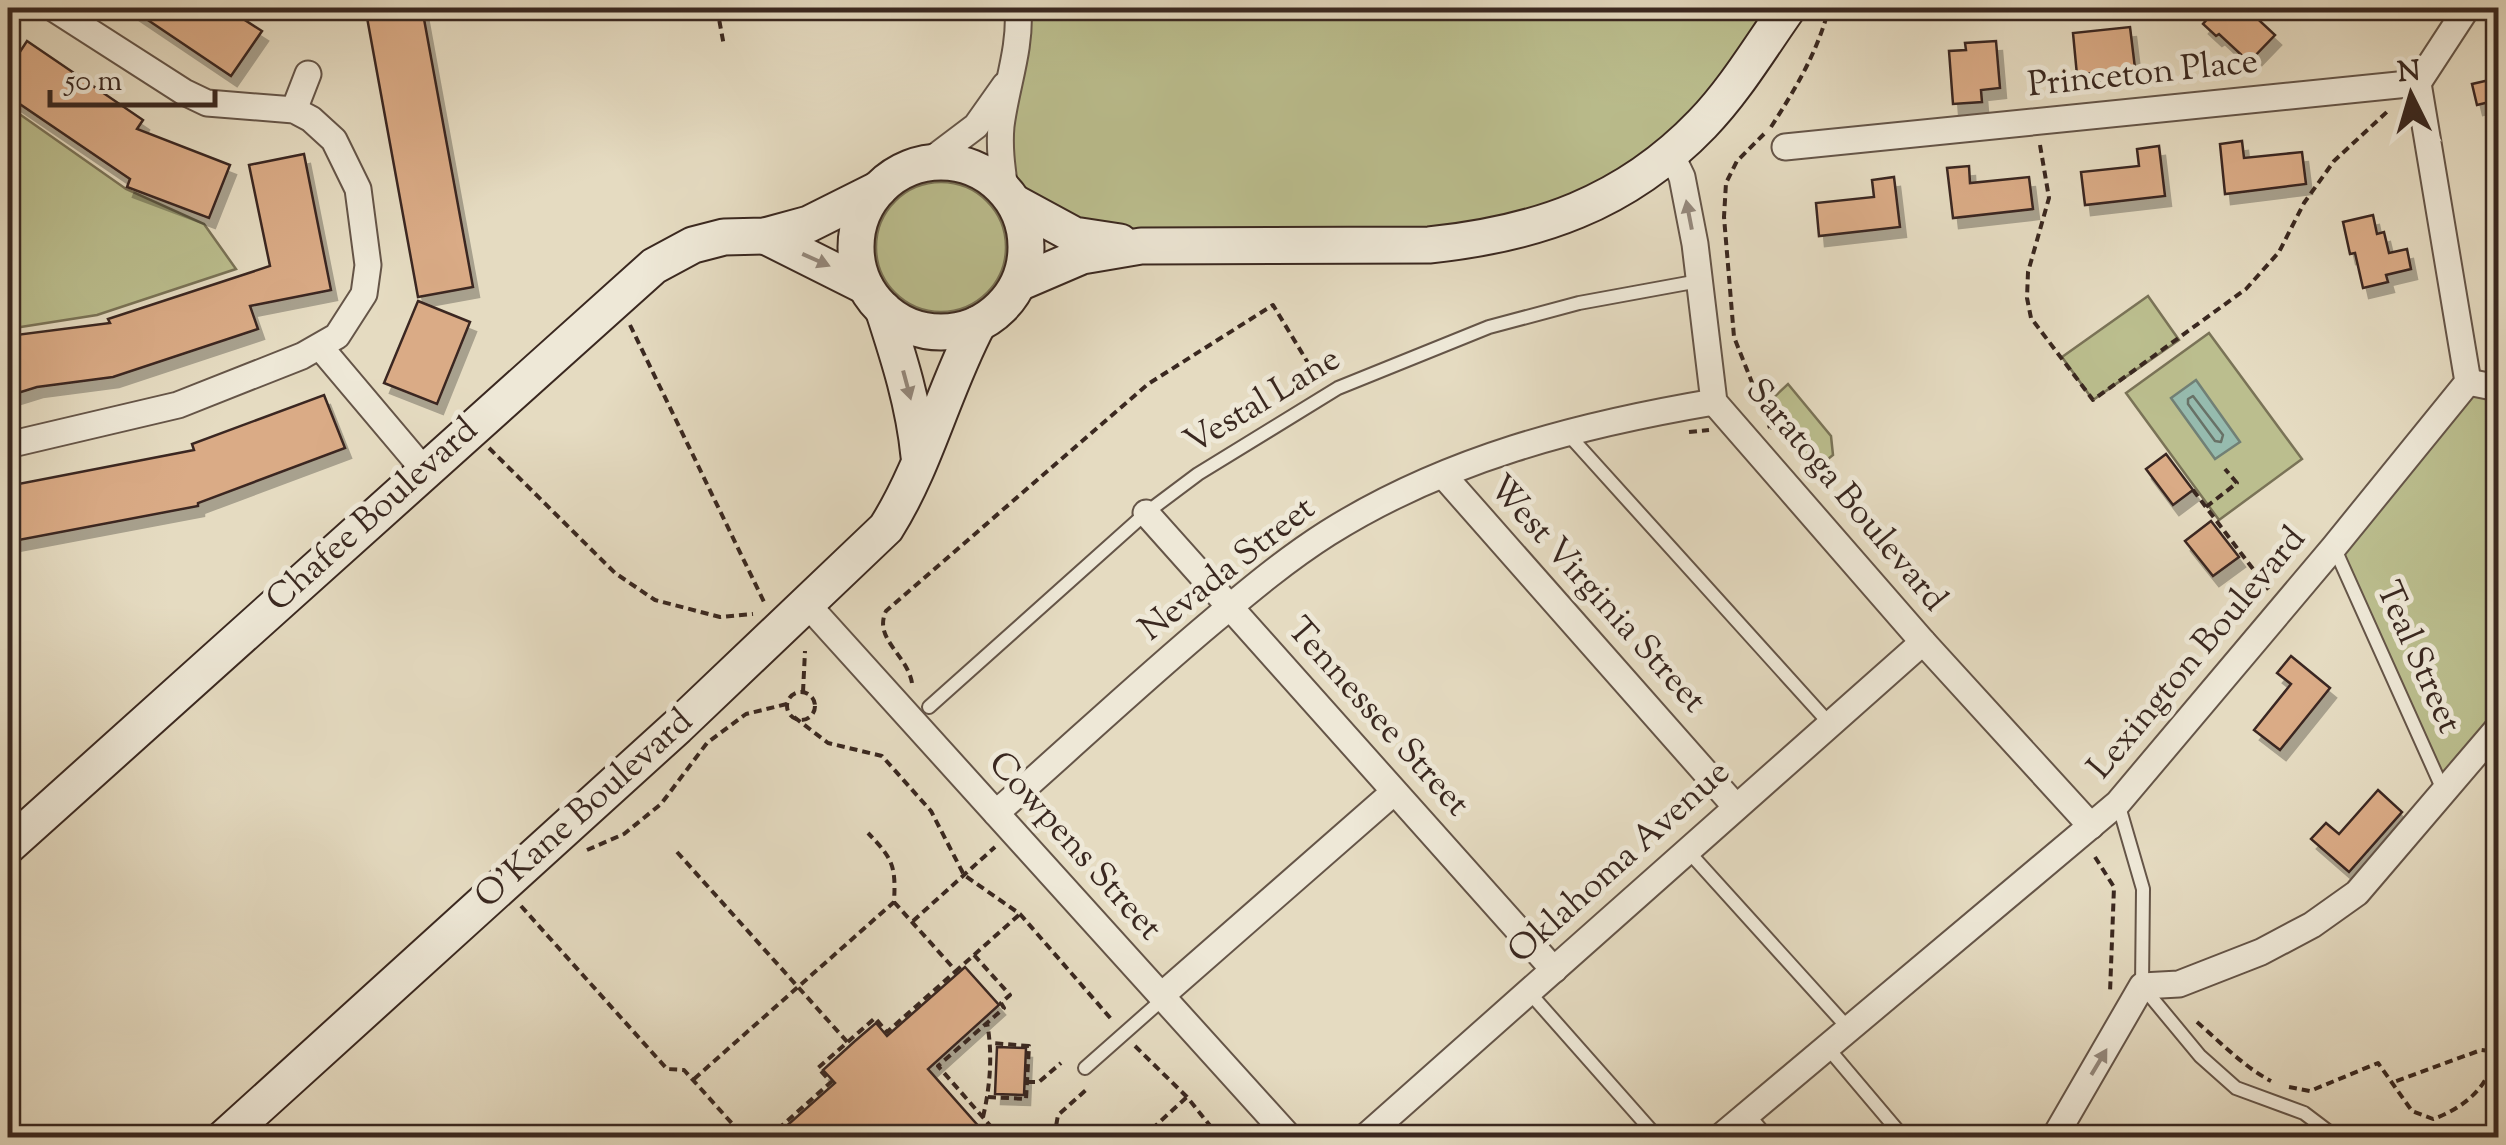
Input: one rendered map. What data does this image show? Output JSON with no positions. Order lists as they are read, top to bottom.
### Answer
{
  "streets": {
    "street": [
      "Princeton Place",
      "Saratoga Boulevard",
      "Chafee Boulevard",
      "Nevada Street",
      "West Virginia Street",
      "Lexington Boulevard",
      "Tennessee Street",
      "O'Kane Boulevard",
      "Cowpens Street",
      "Oklahoma Avenue"
    ],
    "lane": ["Vestal Lane", "Teal Street"]
  },
  "crossings": [
    ["Vestal Lane", "Saratoga Boulevard"],
    ["Vestal Lane", "Tennessee Street"],
    ["Saratoga Boulevard", "Nevada Street"],
    ["Saratoga Boulevard", "Lexington Boulevard"],
    ["Saratoga Boulevard", "Oklahoma Avenue"],
    ["Chafee Boulevard", "O'Kane Boulevard"],
    ["Nevada Street", "West Virginia Street"],
    ["Nevada Street", "Tennessee Street"],
    ["Nevada Street", "Cowpens Street"],
    ["West Virginia Street", "Oklahoma Avenue"],
    ["Lexington Boulevard", "Teal Street"],
    ["Tennessee Street", "Oklahoma Avenue"],
    ["O'Kane Boulevard", "Cowpens Street"]
  ],
  "scale_bar": "50 m",
  "north": "top"
}
